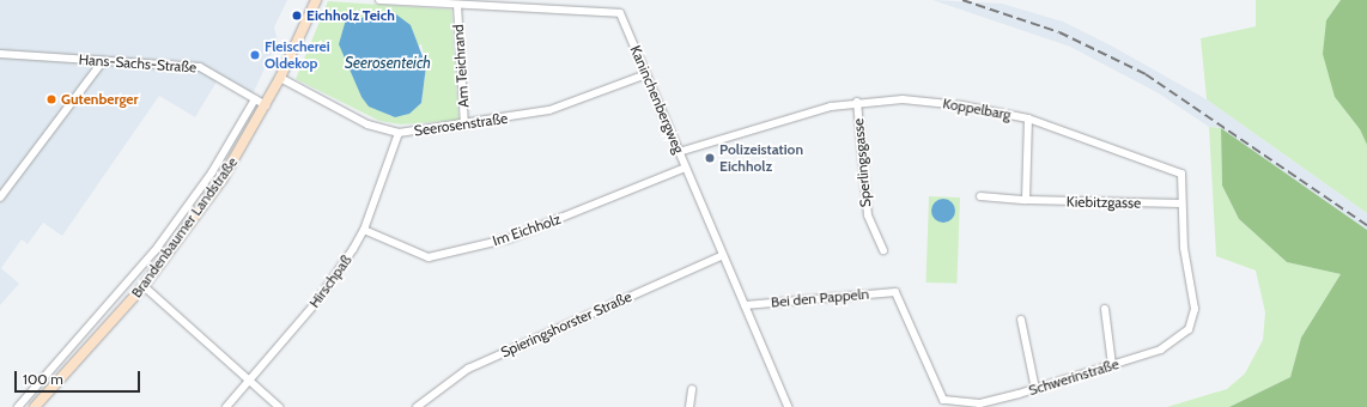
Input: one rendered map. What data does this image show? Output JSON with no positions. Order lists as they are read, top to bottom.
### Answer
{
  "streets": {
    "main road": ["Brandenbaumer Landstraße"],
    "street": [
      "Hans-Sachs-Straße",
      "Am Teichrand",
      "Kaninchenbergweg",
      "Koppelbarg",
      "Seerosenstraße",
      "Sperlingsgasse",
      "Kiebitzgasse",
      "Im Eichholz",
      "Hirschpaß",
      "Bei den Pappeln",
      "Spieringshorster Straße",
      "Schwerinstraße"
    ]
  },
  "crossings": [
    ["Hans-Sachs-Straße", "Brandenbaumer Landstraße"],
    ["Am Teichrand", "Kaninchenbergweg"],
    ["Am Teichrand", "Seerosenstraße"],
    ["Kaninchenbergweg", "Koppelbarg"],
    ["Kaninchenbergweg", "Seerosenstraße"],
    ["Kaninchenbergweg", "Im Eichholz"],
    ["Kaninchenbergweg", "Bei den Pappeln"],
    ["Kaninchenbergweg", "Spieringshorster Straße"],
    ["Koppelbarg", "Sperlingsgasse"],
    ["Koppelbarg", "Kiebitzgasse"],
    ["Koppelbarg", "Schwerinstraße"],
    ["Seerosenstraße", "Brandenbaumer Landstraße"],
    ["Seerosenstraße", "Hirschpaß"],
    ["Im Eichholz", "Hirschpaß"],
    ["Bei den Pappeln", "Schwerinstraße"]
  ],
  "water": ["Seerosenteich"],
  "places": [
    "Eichholz Teich",
    "Fleischerei Oldekop",
    "Gutenberger",
    "Polizeistation Eichholz"
  ],
  "scale_bar": "100 m"
}
